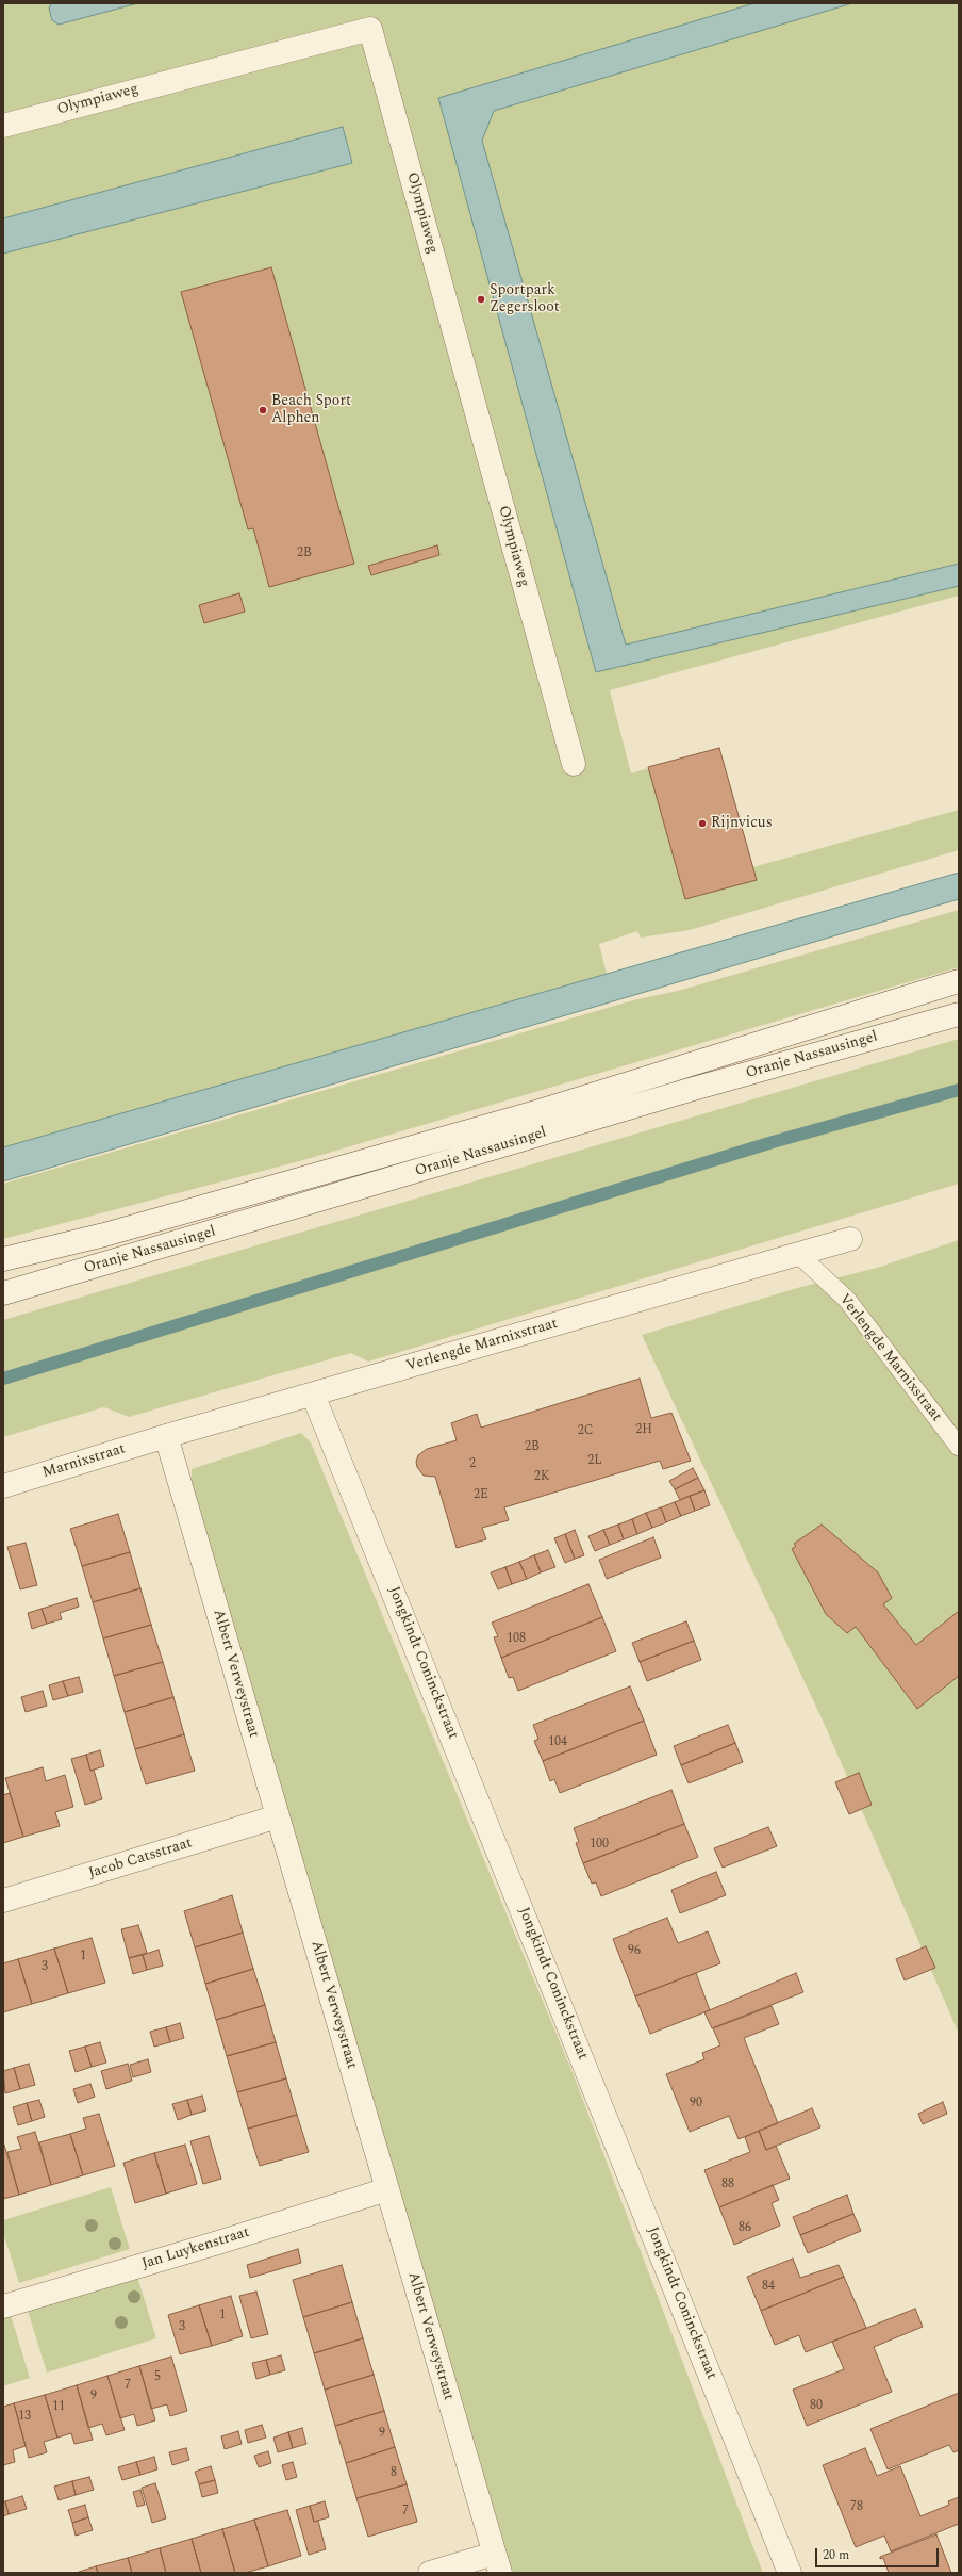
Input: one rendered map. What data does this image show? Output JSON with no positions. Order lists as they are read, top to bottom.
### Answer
{
  "streets": {
    "street": [
      "Olympiaweg",
      "Oranje Nassausingel",
      "Verlengde Marnixstraat",
      "Marnixstraat",
      "Jongkindt Coninckstraat",
      "Albert Verweystraat",
      "Jacob Catsstraat",
      "Jan Luykenstraat"
    ]
  },
  "crossings": [
    ["Verlengde Marnixstraat", "Marnixstraat"],
    ["Verlengde Marnixstraat", "Jongkindt Coninckstraat"],
    ["Verlengde Marnixstraat", "Albert Verweystraat"],
    ["Marnixstraat", "Albert Verweystraat"],
    ["Albert Verweystraat", "Jacob Catsstraat"],
    ["Albert Verweystraat", "Jan Luykenstraat"]
  ],
  "places": ["Sportpark Zegersloot", "Beach Sport Alphen", "Rijnvicus"],
  "house_numbers": [
    "2B",
    "2H",
    "2C",
    "2B",
    "2L",
    "2",
    "2K",
    "2E",
    "108",
    "104",
    "100",
    "96",
    "1",
    "3",
    "90",
    "88",
    "86",
    "84",
    "1",
    "3",
    "5",
    "7",
    "9",
    "80",
    "11",
    "13",
    "9",
    "8",
    "78",
    "7"
  ],
  "scale_bar": "20 m"
}
